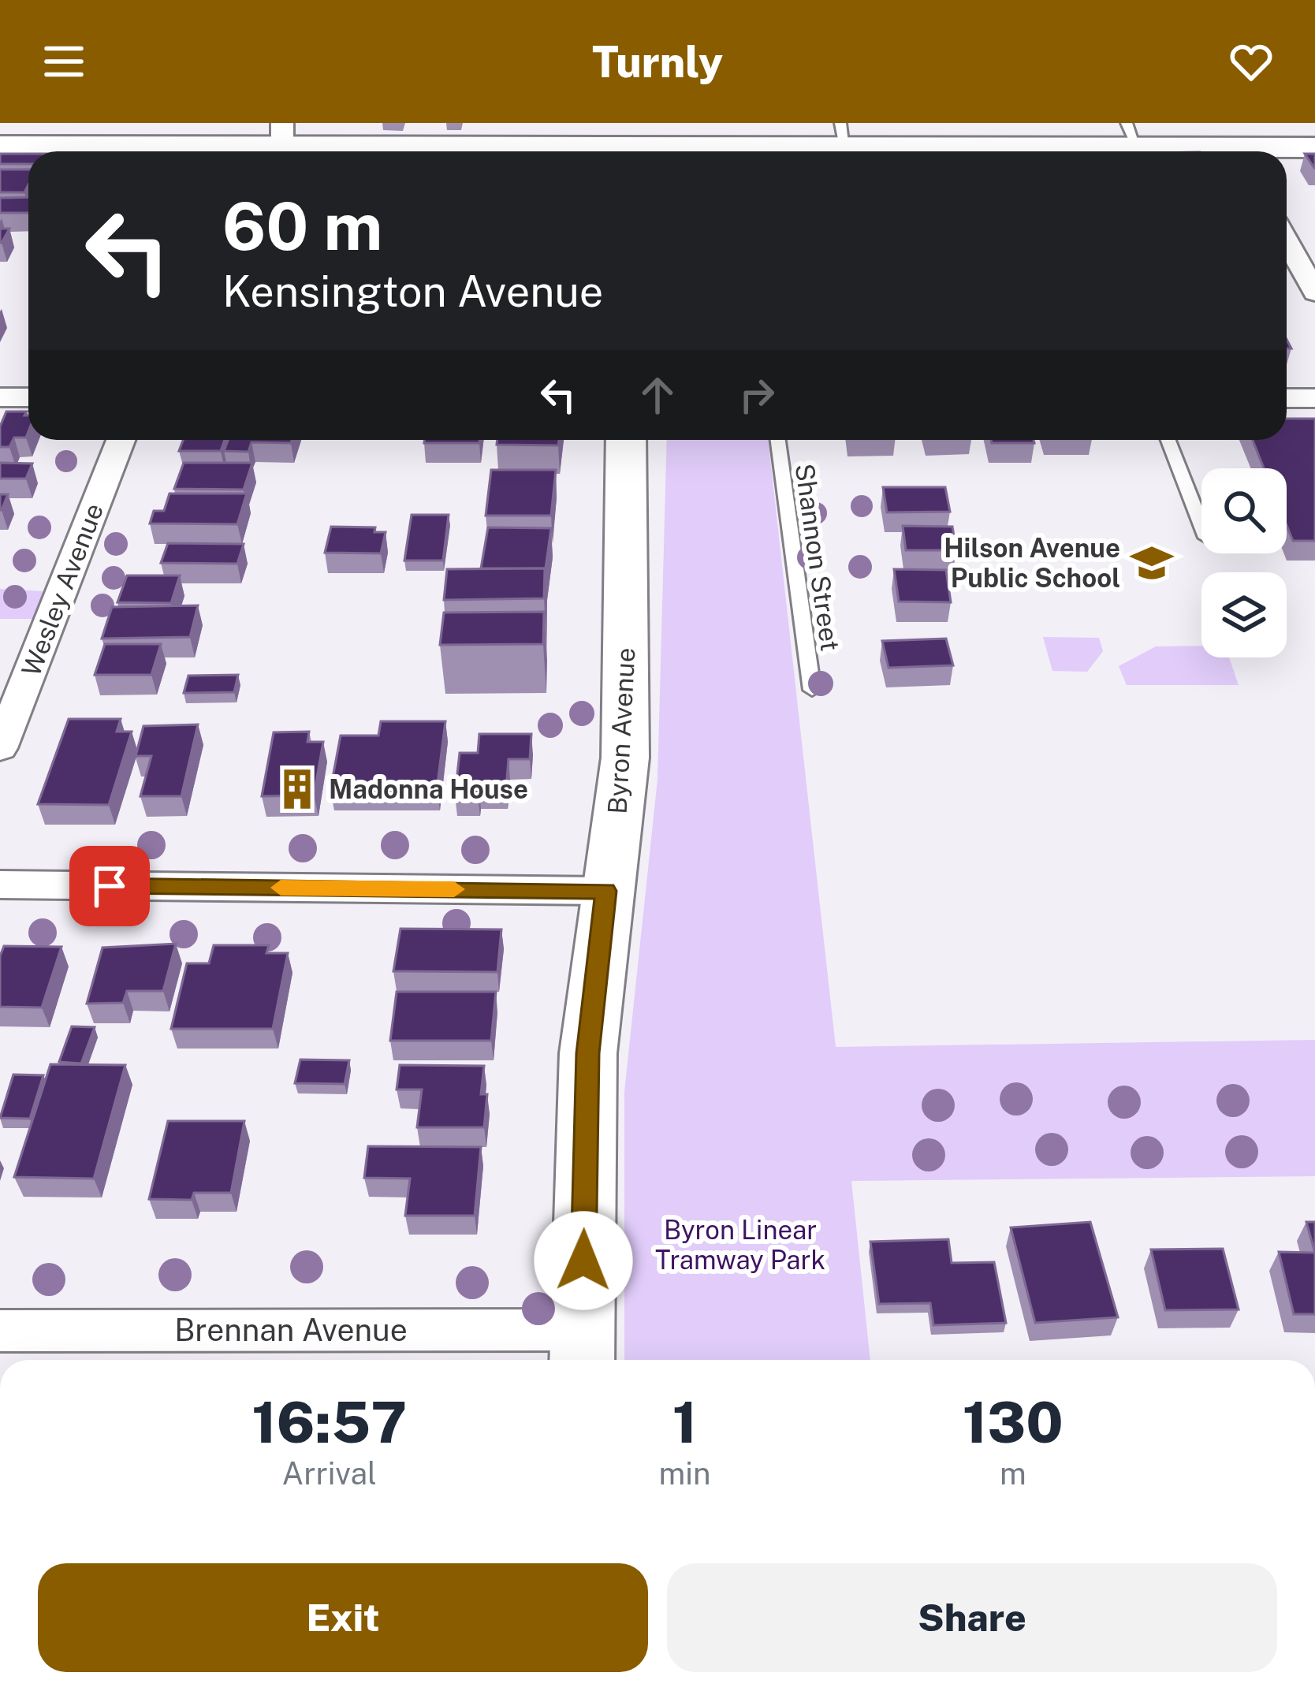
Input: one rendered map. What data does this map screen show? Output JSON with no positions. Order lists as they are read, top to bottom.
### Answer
{
  "streets": {
    "main road": ["Byron Avenue"],
    "street": ["Wesley Avenue", "Brennan Avenue"],
    "lane": ["Shannon Street"]
  },
  "crossings": [
    ["Byron Avenue", "Brennan Avenue"]
  ],
  "parks": ["Byron Linear Tramway Park"],
  "places": {
    "school or university": ["Hilson Avenue Public School"],
    "building": ["Madonna House"]
  },
  "page": {
    "header": "Turnly",
    "turn": ["60 m", "Kensington Avenue"],
    "eta": [
      "16:57",
      "Arrival",
      "1",
      "min",
      "130",
      "m"
    ],
    "buttons": ["Exit", "Share"]
  }
}
